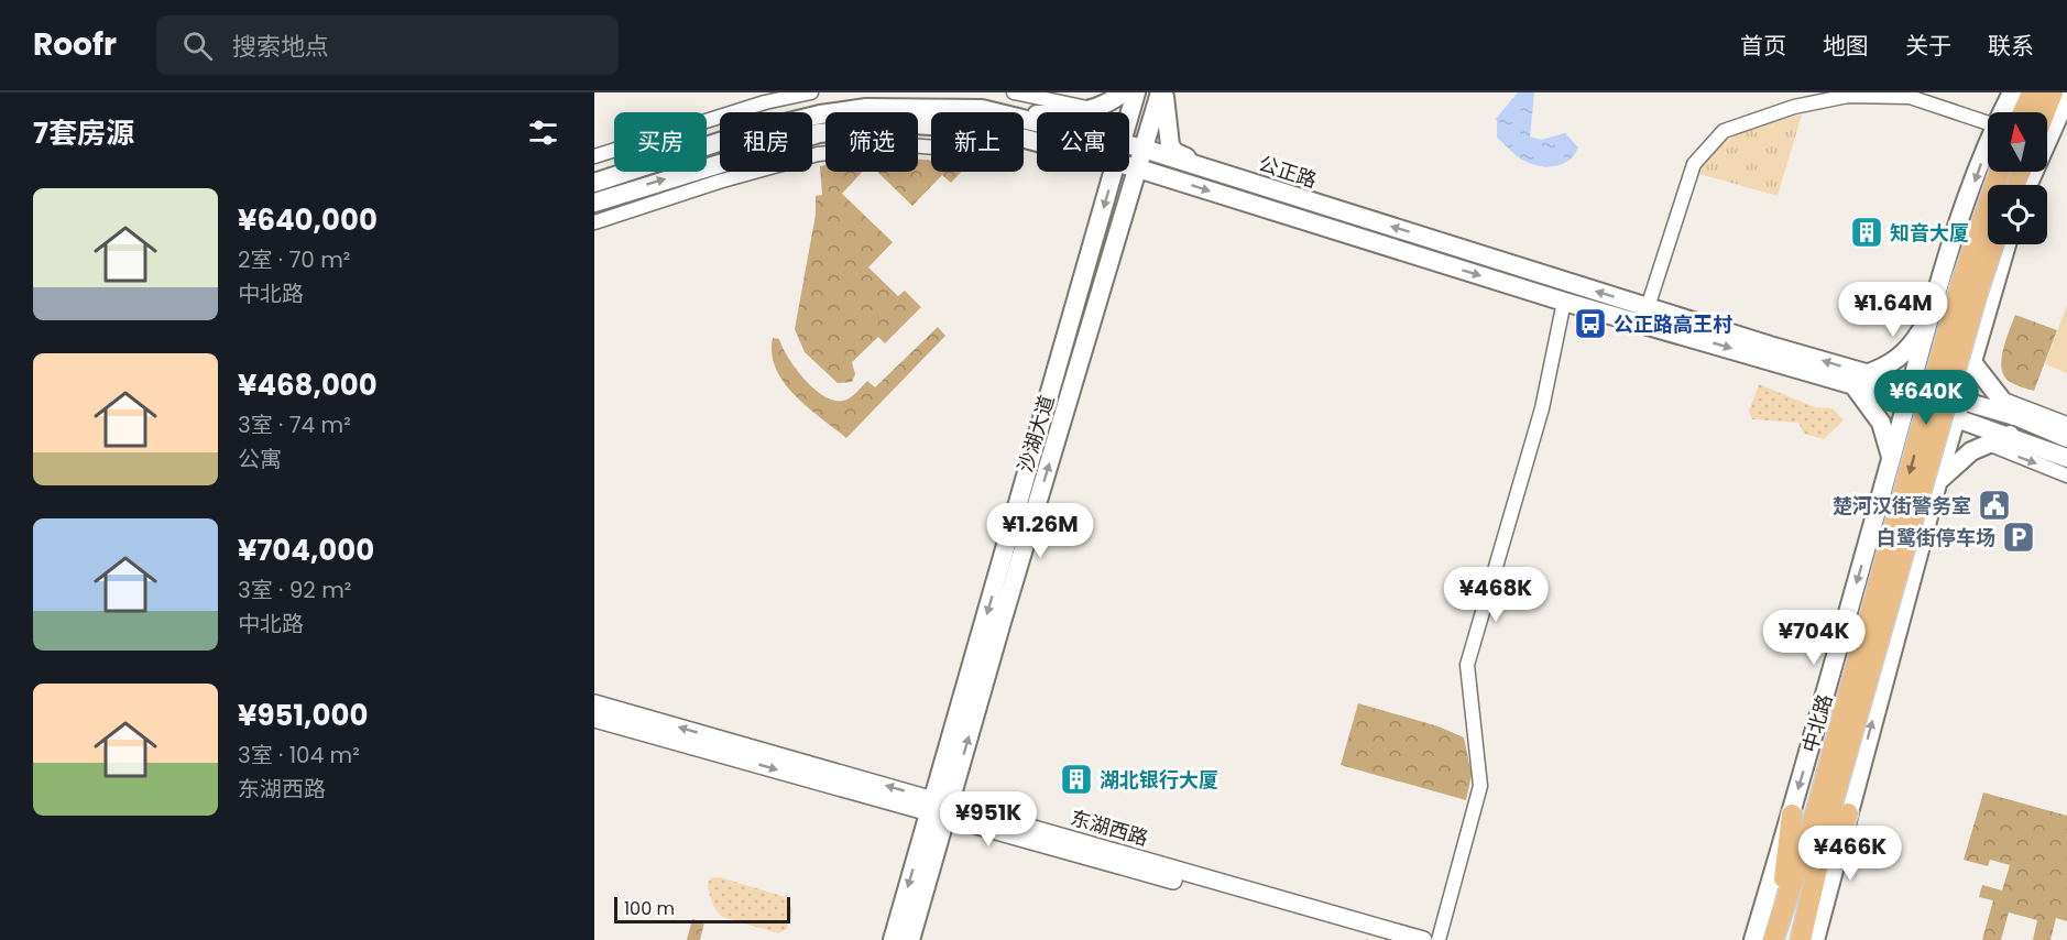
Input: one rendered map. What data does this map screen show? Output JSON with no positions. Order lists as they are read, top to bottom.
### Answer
{
  "streets": {
    "main road": ["公正路", "沙湖大道", "中北路"],
    "street": ["东湖西路"]
  },
  "crossings": [
    ["公正路", "沙湖大道"],
    ["公正路", "中北路"],
    ["沙湖大道", "东湖西路"]
  ],
  "places": {
    "building": ["知音大厦", "湖北银行大厦"],
    "bus stop": ["公正路高王村"],
    "public building": ["楚河汉街警务室"],
    "parking": ["白鹭街停车场"]
  },
  "scale_bar": "100 m",
  "north": "top",
  "page": {
    "header": "Roofr",
    "search": "搜索地点",
    "nav": [
      "首页",
      "地图",
      "关于",
      "联系"
    ],
    "heading": "7套房源",
    "chip": [
      "买房",
      "租房",
      "筛选",
      "新上",
      "公寓"
    ],
    "list": [
      {
        "name": "¥640,000",
        "note": "2室 · 70 m² · 中北路"
      },
      {
        "name": "¥468,000",
        "note": "3室 · 74 m² · 公寓"
      },
      {
        "name": "¥704,000",
        "note": "3室 · 92 m² · 中北路"
      },
      {
        "name": "¥951,000",
        "note": "3室 · 104 m² · 东湖西路"
      }
    ],
    "price": [
      "¥1.64M",
      "¥640K",
      "¥1.26M",
      "¥468K",
      "¥704K",
      "¥951K",
      "¥466K"
    ],
    "scale": "100 m"
  }
}
